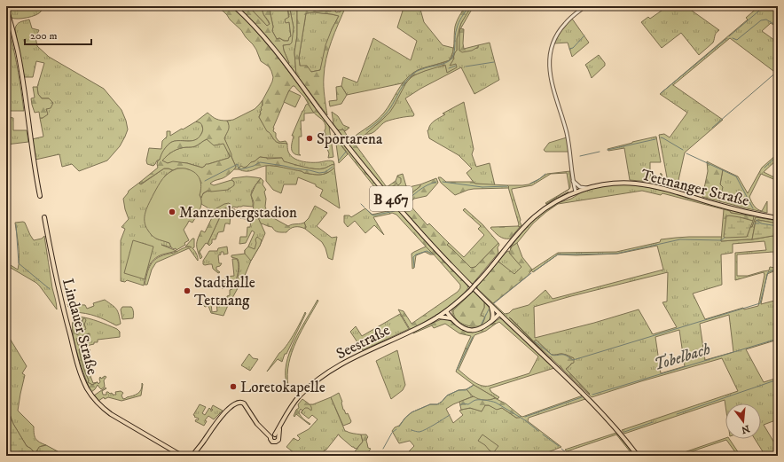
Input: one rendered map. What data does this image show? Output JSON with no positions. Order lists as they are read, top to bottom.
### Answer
{
  "streets": {
    "main road": [
      "Tettnanger Straße",
      "B 467",
      "Lindauer Straße",
      "Seestraße"
    ]
  },
  "crossings": [
    ["Tettnanger Straße", "Seestraße"]
  ],
  "water": ["Tobelbach"],
  "places": [
    "Sportarena",
    "Manzenbergstadion",
    "Stadthalle Tettnang",
    "Loretokapelle"
  ],
  "scale_bar": "200 m",
  "north": "bottom"
}
